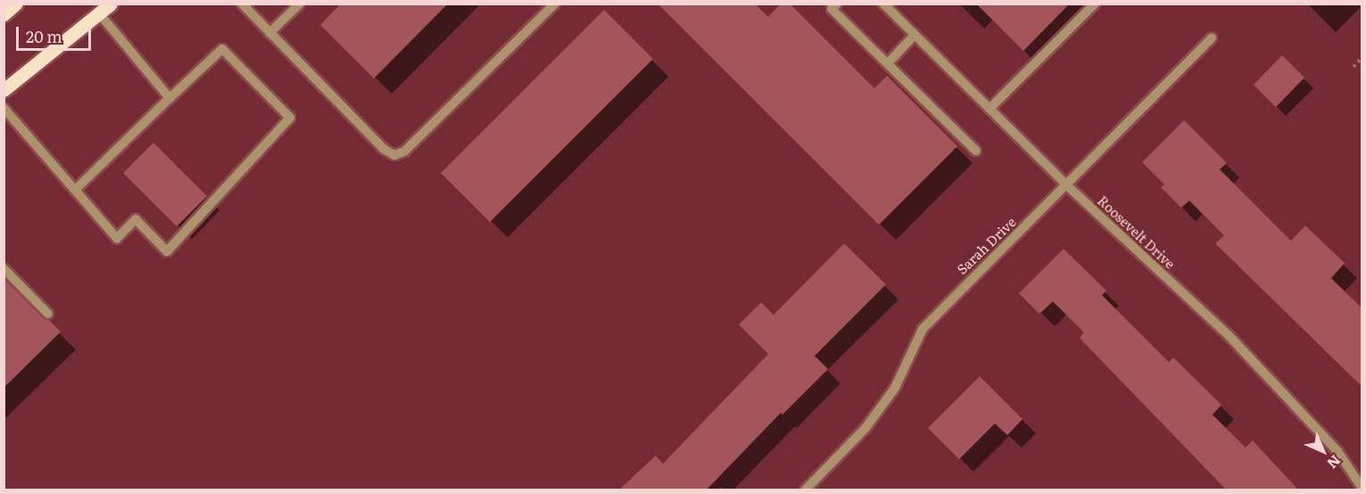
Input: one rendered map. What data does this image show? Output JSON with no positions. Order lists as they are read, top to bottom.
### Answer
{
  "streets": {
    "street": ["Roosevelt Drive", "Sarah Drive"]
  },
  "crossings": [
    ["Roosevelt Drive", "Sarah Drive"]
  ],
  "scale_bar": "20 m",
  "north": "bottom right"
}
